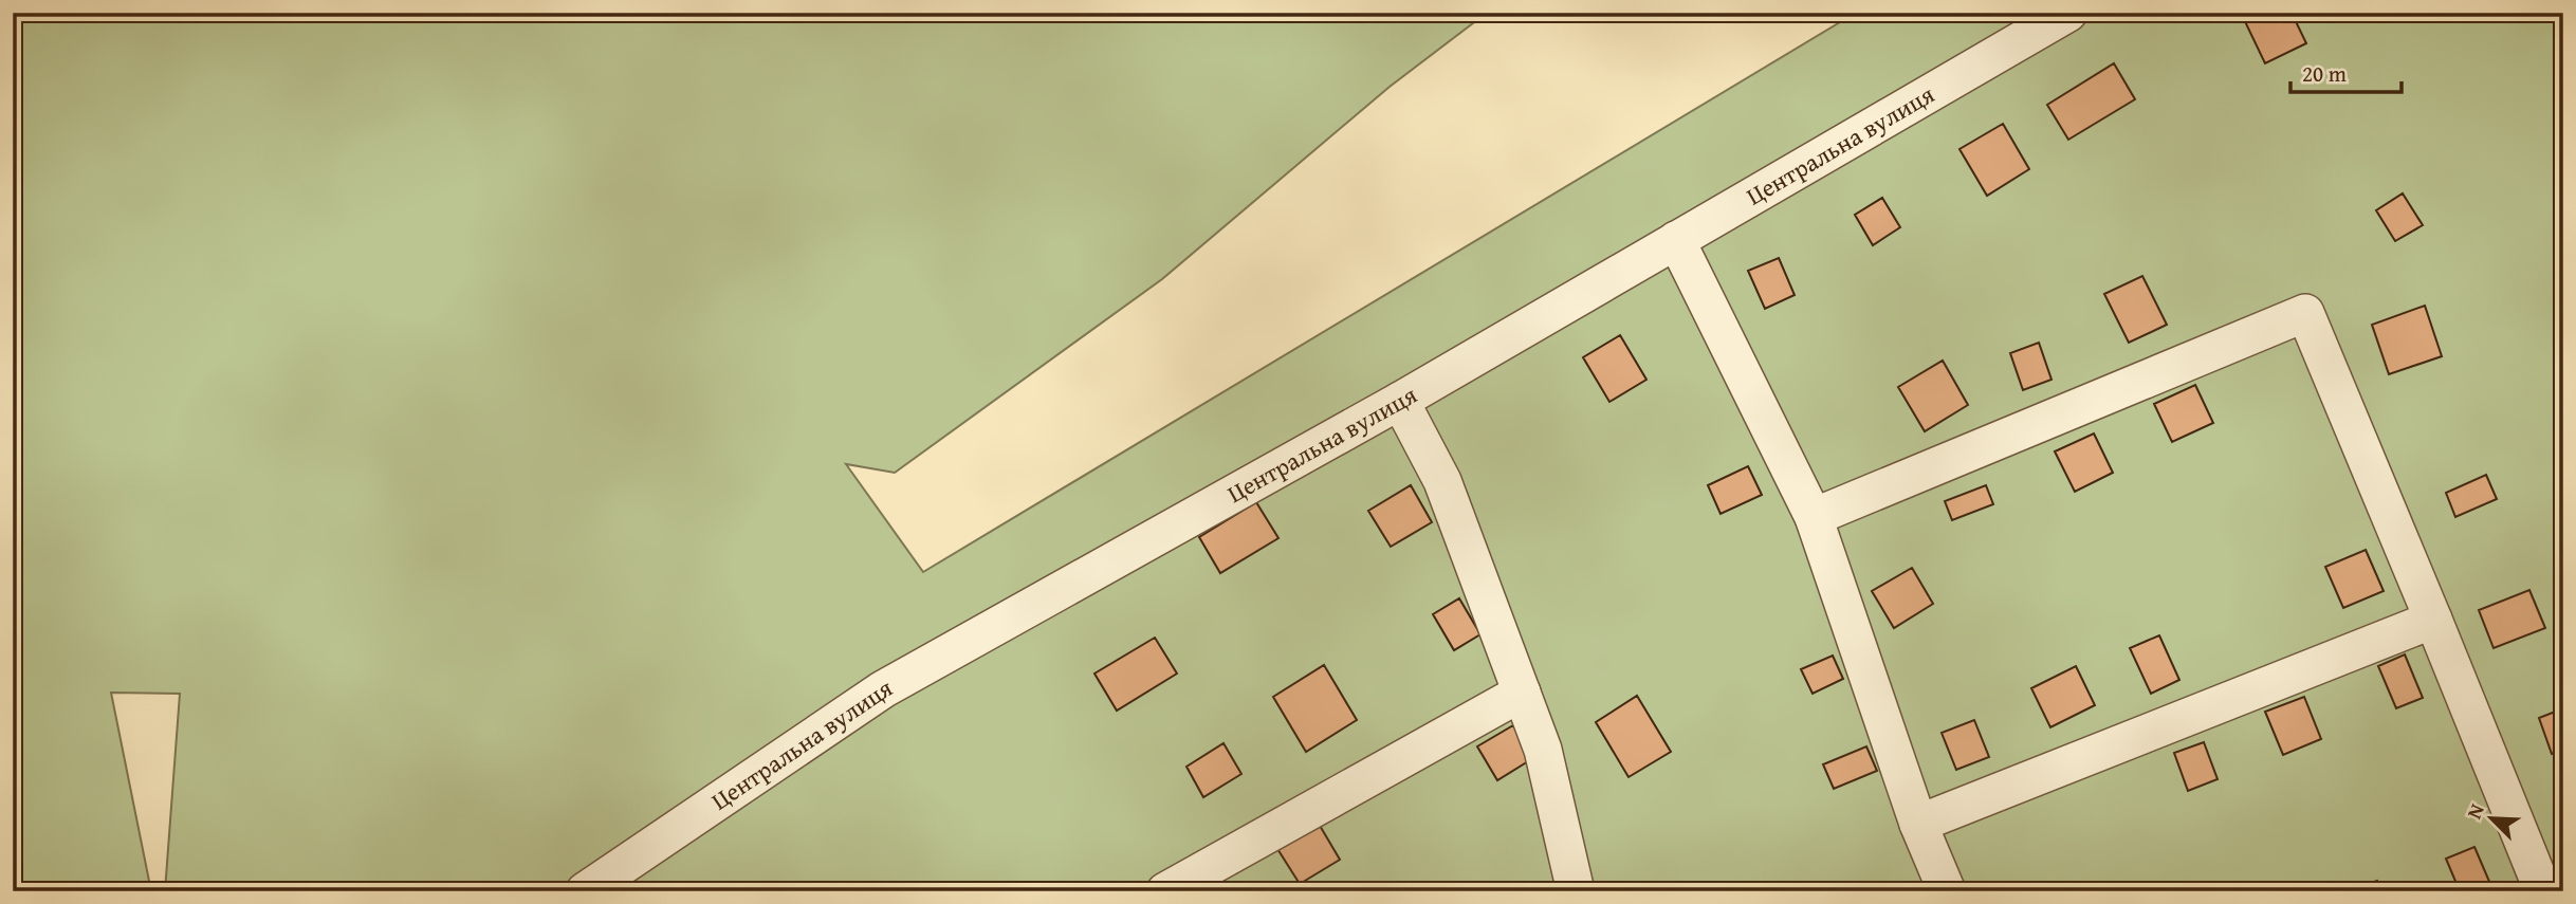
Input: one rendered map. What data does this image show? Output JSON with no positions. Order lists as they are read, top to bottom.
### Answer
{
  "streets": {
    "street": ["Центральна вулиця"]
  },
  "scale_bar": "20 m",
  "north": "top left"
}
